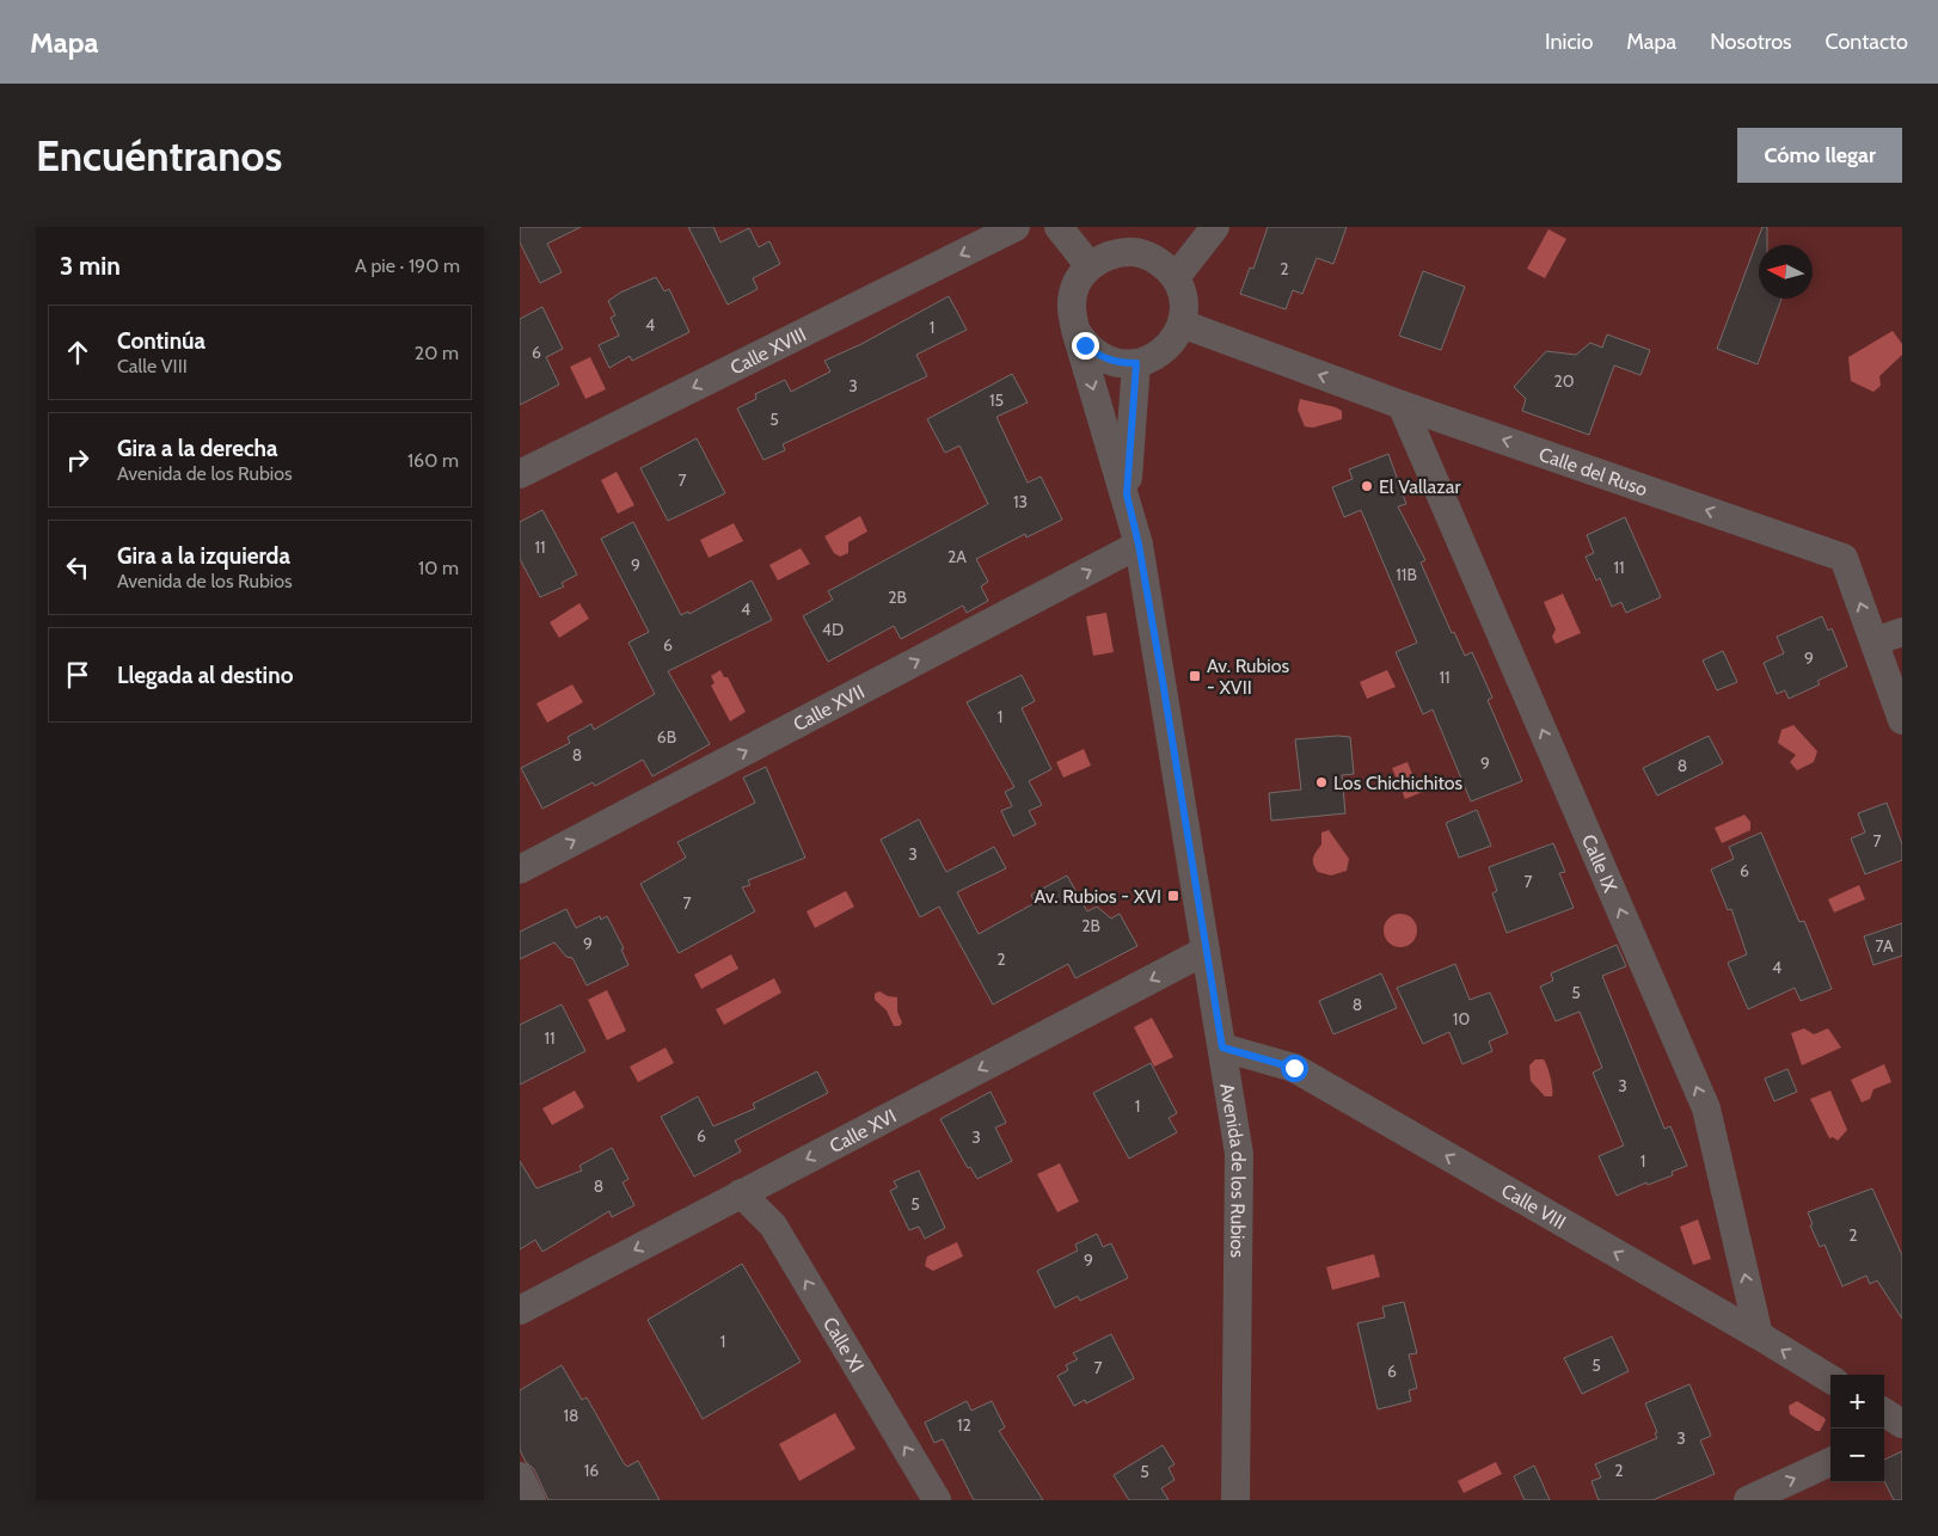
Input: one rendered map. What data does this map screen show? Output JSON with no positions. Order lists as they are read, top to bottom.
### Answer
{
  "streets": {
    "street": [
      "Calle XVIII",
      "Calle del Ruso",
      "Calle XVII",
      "Calle IX",
      "Calle XVI",
      "Avenida de los Rubios",
      "Calle VIII",
      "Calle XI"
    ]
  },
  "crossings": [
    ["Calle del Ruso", "Calle IX"],
    ["Calle del Ruso", "Avenida de los Rubios"],
    ["Calle XVII", "Avenida de los Rubios"],
    ["Calle IX", "Calle VIII"],
    ["Calle XVI", "Avenida de los Rubios"],
    ["Calle XVI", "Calle XI"],
    ["Avenida de los Rubios", "Calle VIII"]
  ],
  "one_way": [
    "Calle XVIII",
    "Calle del Ruso",
    "Calle XVII",
    "Calle IX",
    "Calle XVI",
    "Calle VIII",
    "Calle XI"
  ],
  "places": {
    "other": ["El Vallazar", "Los Chichichitos"],
    "transit": ["Av. Rubios - XVII", "Av. Rubios - XVI"]
  },
  "house_numbers": [
    "2",
    "4",
    "1",
    "6",
    "20",
    "3",
    "15",
    "5",
    "7",
    "13",
    "11",
    "2A",
    "9",
    "11",
    "11B",
    "2B",
    "4",
    "4D",
    "6",
    "9",
    "11",
    "1",
    "6B",
    "8",
    "9",
    "8",
    "7",
    "3",
    "6",
    "7",
    "7",
    "2B",
    "9",
    "7A",
    "2",
    "4",
    "5",
    "8",
    "10",
    "11",
    "3",
    "1",
    "6",
    "3",
    "1",
    "8",
    "5",
    "2",
    "9",
    "1",
    "5",
    "7",
    "6",
    "18",
    "12",
    "3",
    "16",
    "2",
    "5"
  ],
  "north": "left",
  "page": {
    "header": "Mapa",
    "nav": [
      "Inicio",
      "Mapa",
      "Nosotros",
      "Contacto"
    ],
    "buttons": "Cómo llegar",
    "title": "Encuéntranos",
    "heading": ["3 min", "A pie · 190 m"],
    "list": [
      ["Continúa", "Calle VIII", "20 m"],
      ["Gira a la derecha", "Avenida de los Rubios", "160 m"],
      ["Gira a la izquierda", "Avenida de los Rubios", "10 m"],
      "Llegada al destino"
    ],
    "map_buttons": ["+", "−"]
  }
}
